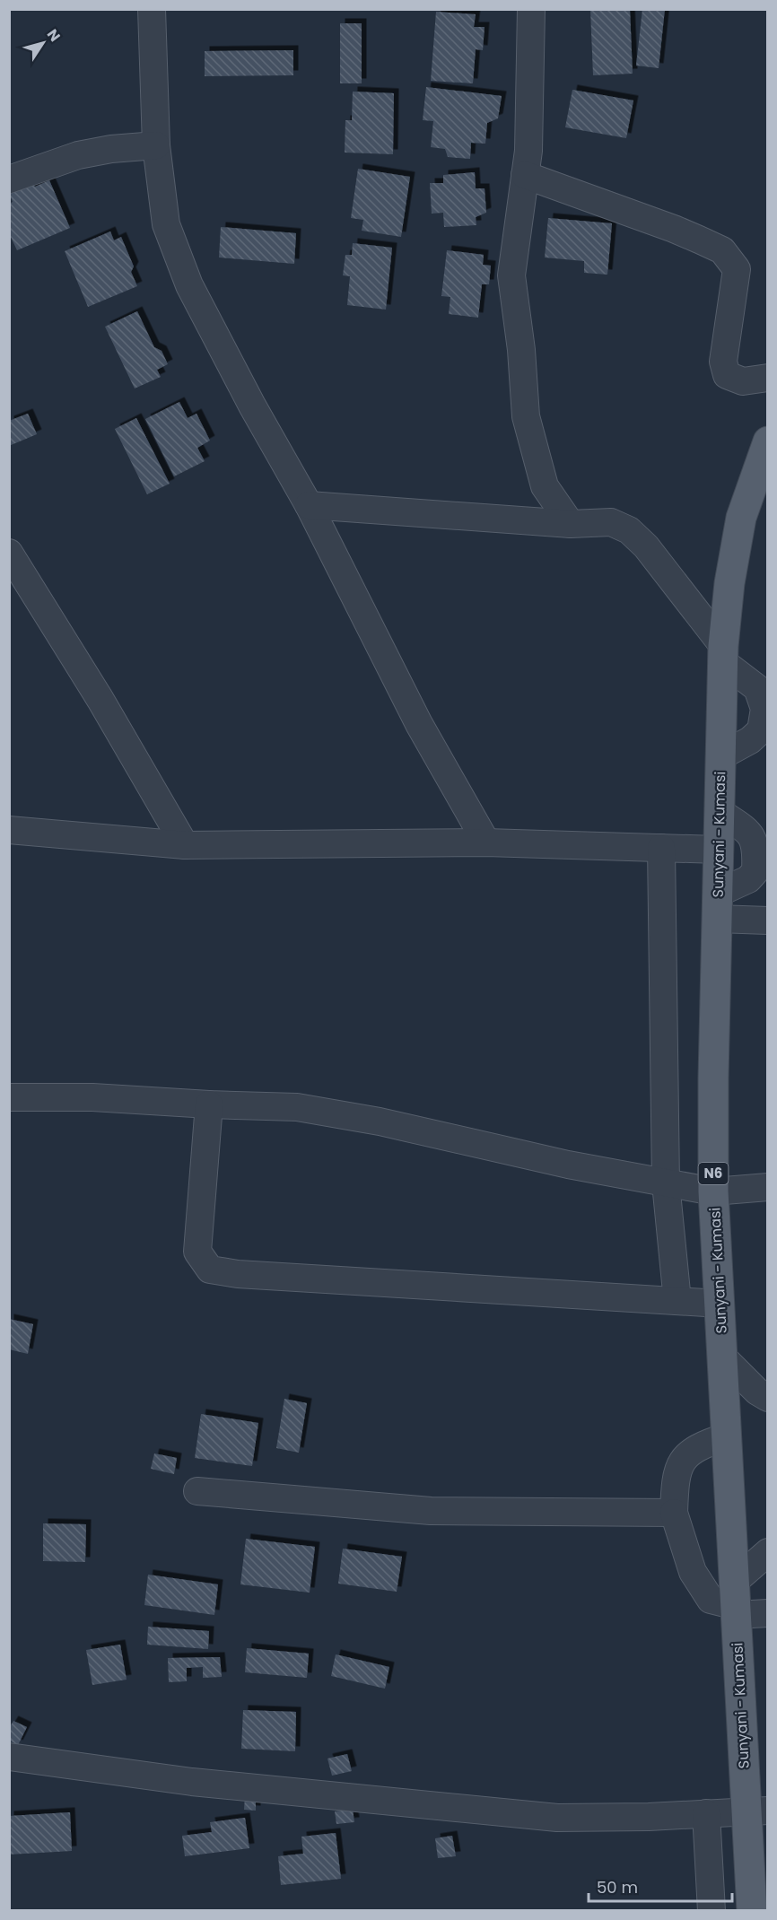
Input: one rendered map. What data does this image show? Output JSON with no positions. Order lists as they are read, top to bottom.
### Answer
{
  "streets": {
    "main road": ["Sunyani - Kumasi", "N6"]
  },
  "scale_bar": "50 m",
  "north": "top right"
}
